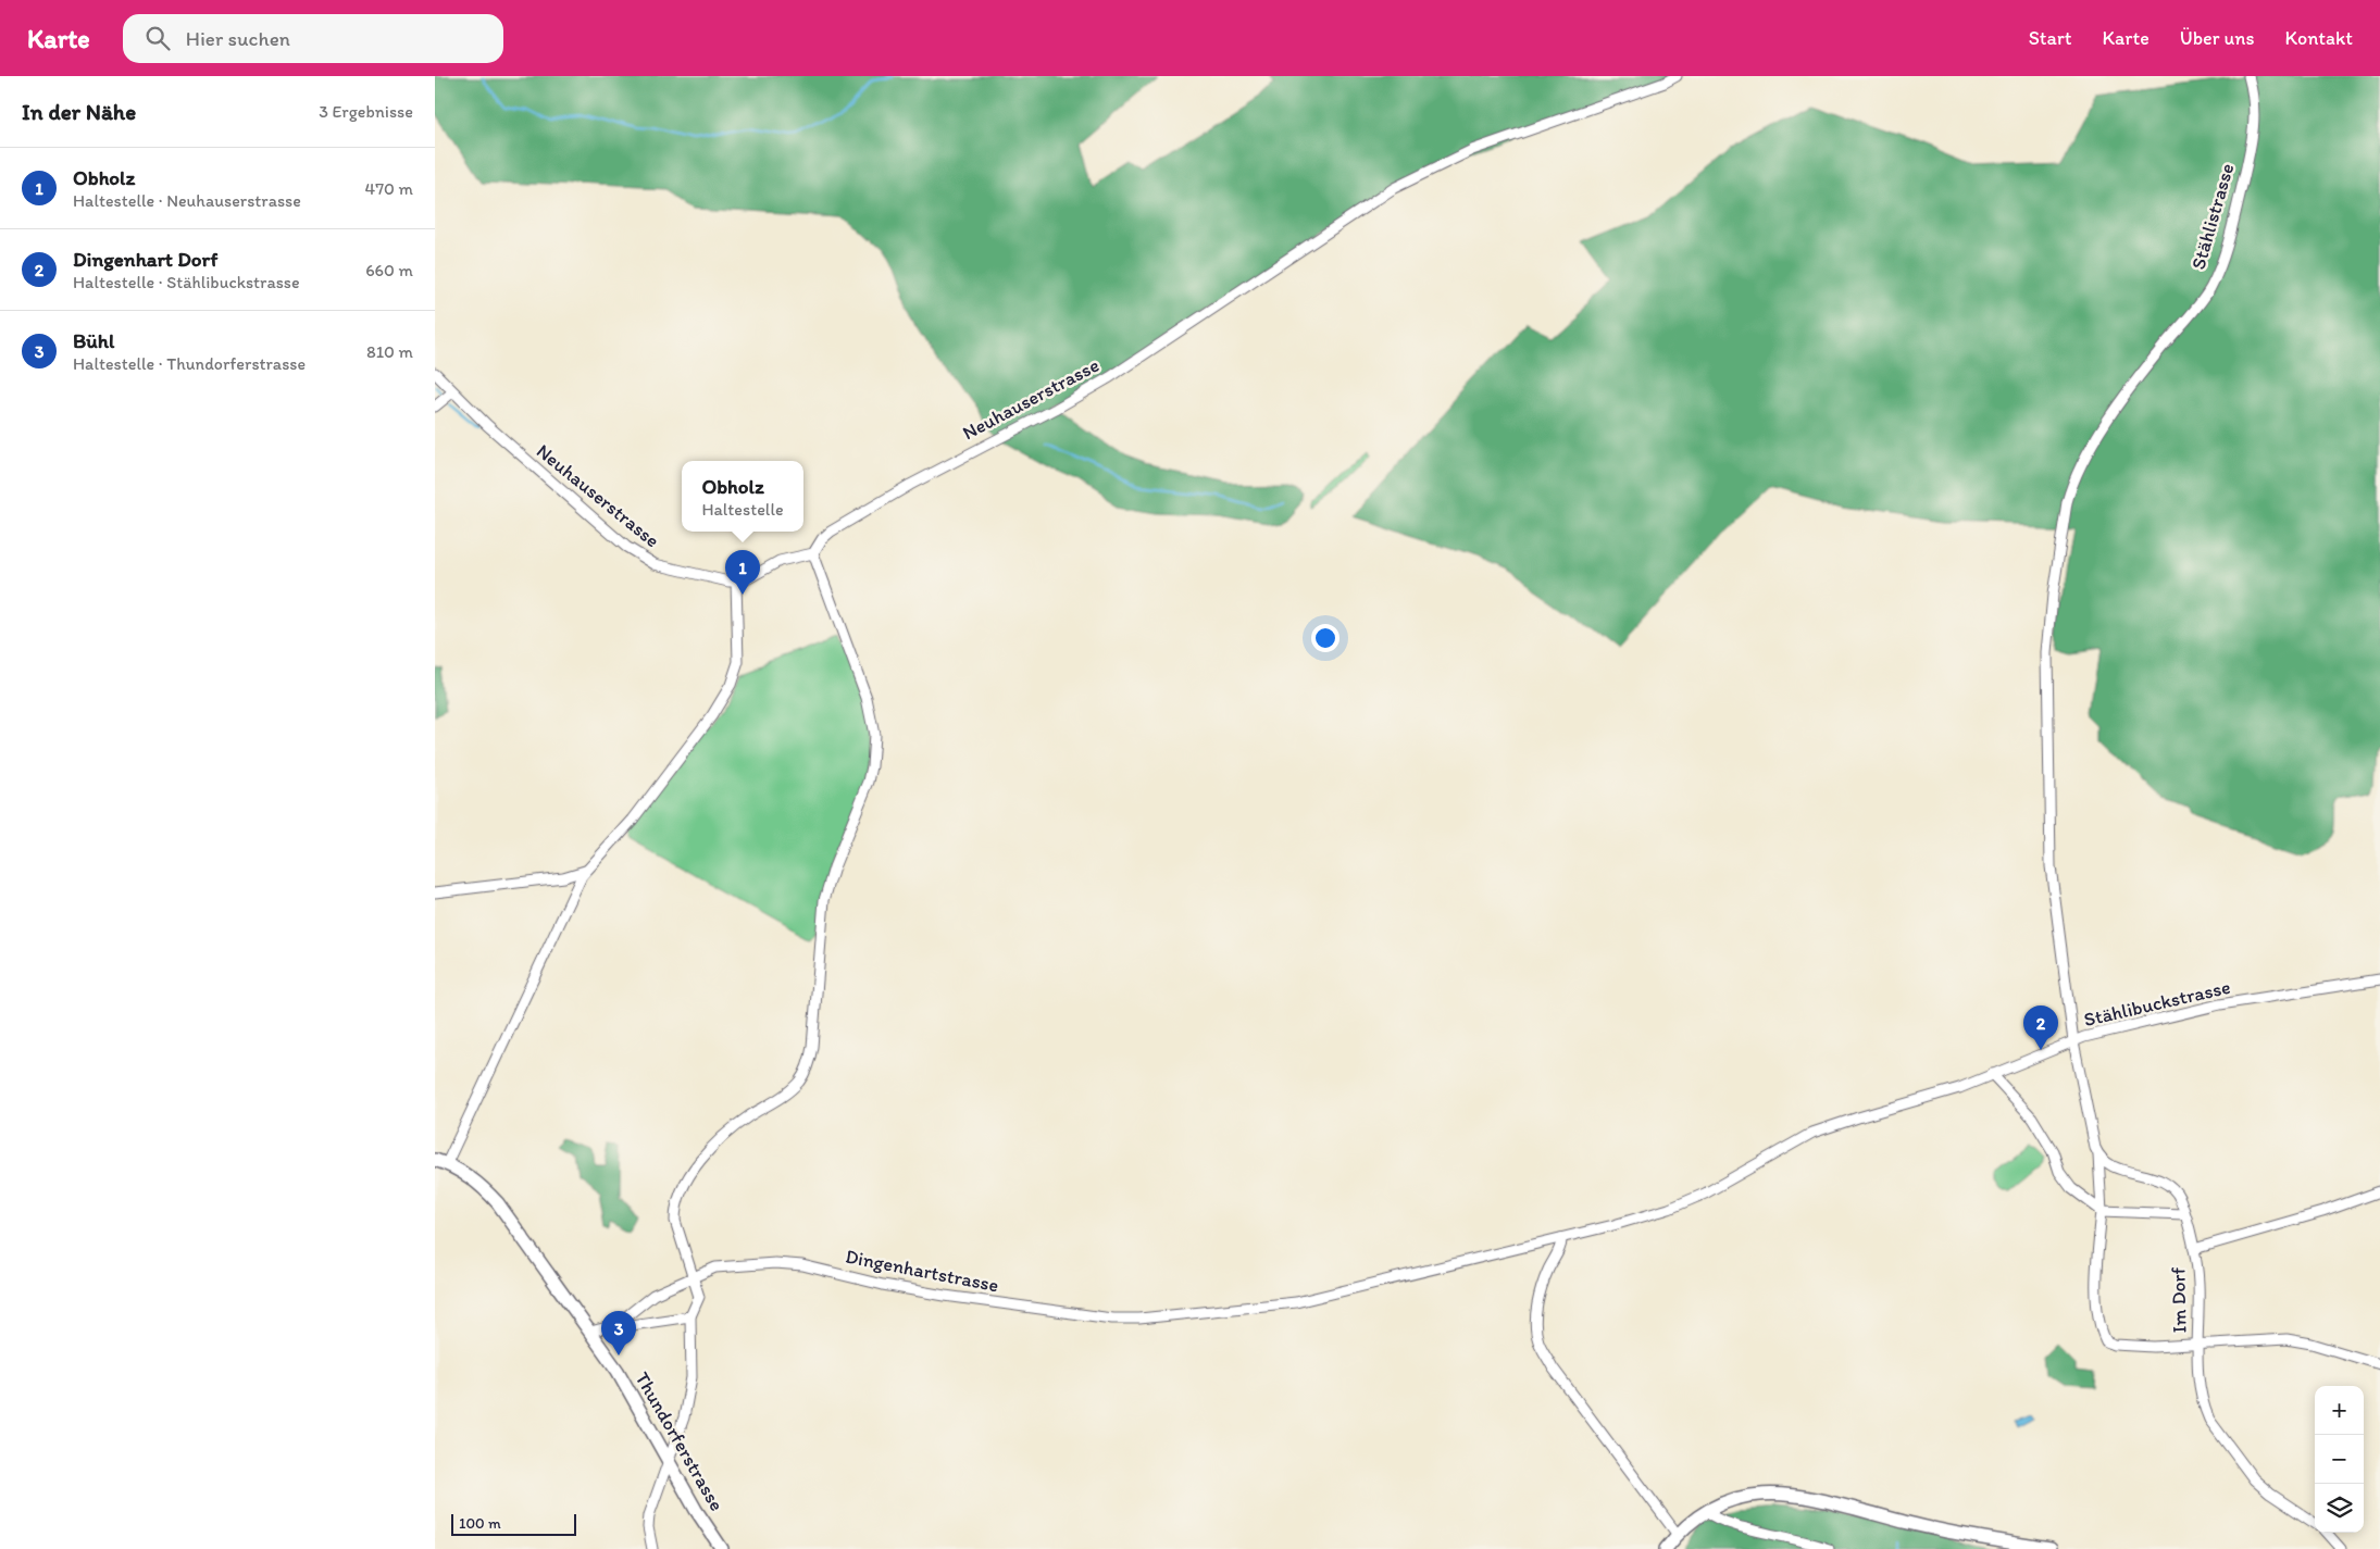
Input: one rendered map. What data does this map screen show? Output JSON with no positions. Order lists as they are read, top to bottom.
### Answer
{
  "streets": {
    "street": [
      "Stählistrasse",
      "Neuhauserstrasse",
      "Stählibuckstrasse",
      "Dingenhartstrasse",
      "Im Dorf",
      "Thundorferstrasse"
    ]
  },
  "crossings": [
    ["Stählistrasse", "Stählibuckstrasse"],
    ["Stählibuckstrasse", "Dingenhartstrasse"],
    ["Dingenhartstrasse", "Thundorferstrasse"]
  ],
  "scale_bar": "100 m",
  "page": {
    "header": "Karte",
    "search": "Hier suchen",
    "nav": [
      "Start",
      "Karte",
      "Über uns",
      "Kontakt"
    ],
    "heading": ["In der Nähe", "3 Ergebnisse"],
    "list": [
      {
        "mark": "1",
        "name": "Obholz",
        "note": "Haltestelle · Neuhauserstrasse",
        "value": "470 m"
      },
      {
        "mark": "2",
        "name": "Dingenhart Dorf",
        "note": "Haltestelle · Stählibuckstrasse",
        "value": "660 m"
      },
      {
        "mark": "3",
        "name": "Bühl",
        "note": "Haltestelle · Thundorferstrasse",
        "value": "810 m"
      }
    ],
    "popup": ["Obholz", "Haltestelle"],
    "pins": ["1", "2", "3"],
    "map_buttons": ["+", "−"],
    "scale": "100 m"
  }
}
